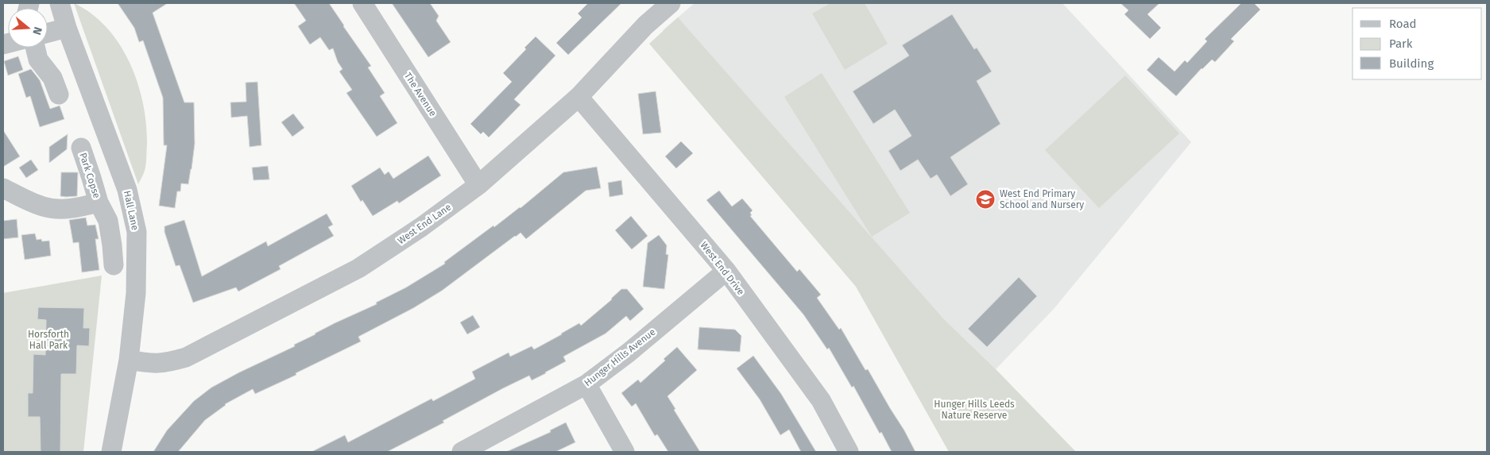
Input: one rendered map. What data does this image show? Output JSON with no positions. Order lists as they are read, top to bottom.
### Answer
{
  "streets": {
    "street": [
      "The Avenue",
      "Park Copse",
      "Hall Lane",
      "West End Lane",
      "West End Drive",
      "Hunger Hills Avenue"
    ]
  },
  "crossings": [
    ["The Avenue", "West End Lane"],
    ["Hall Lane", "West End Lane"],
    ["West End Lane", "West End Drive"],
    ["West End Drive", "Hunger Hills Avenue"]
  ],
  "parks": ["Horsforth Hall Park", "Hunger Hills Leeds Nature Reserve"],
  "places": {
    "school or university": ["West End Primary School and Nursery"]
  },
  "legend": ["Road", "Park", "Building"],
  "north": "right"
}
